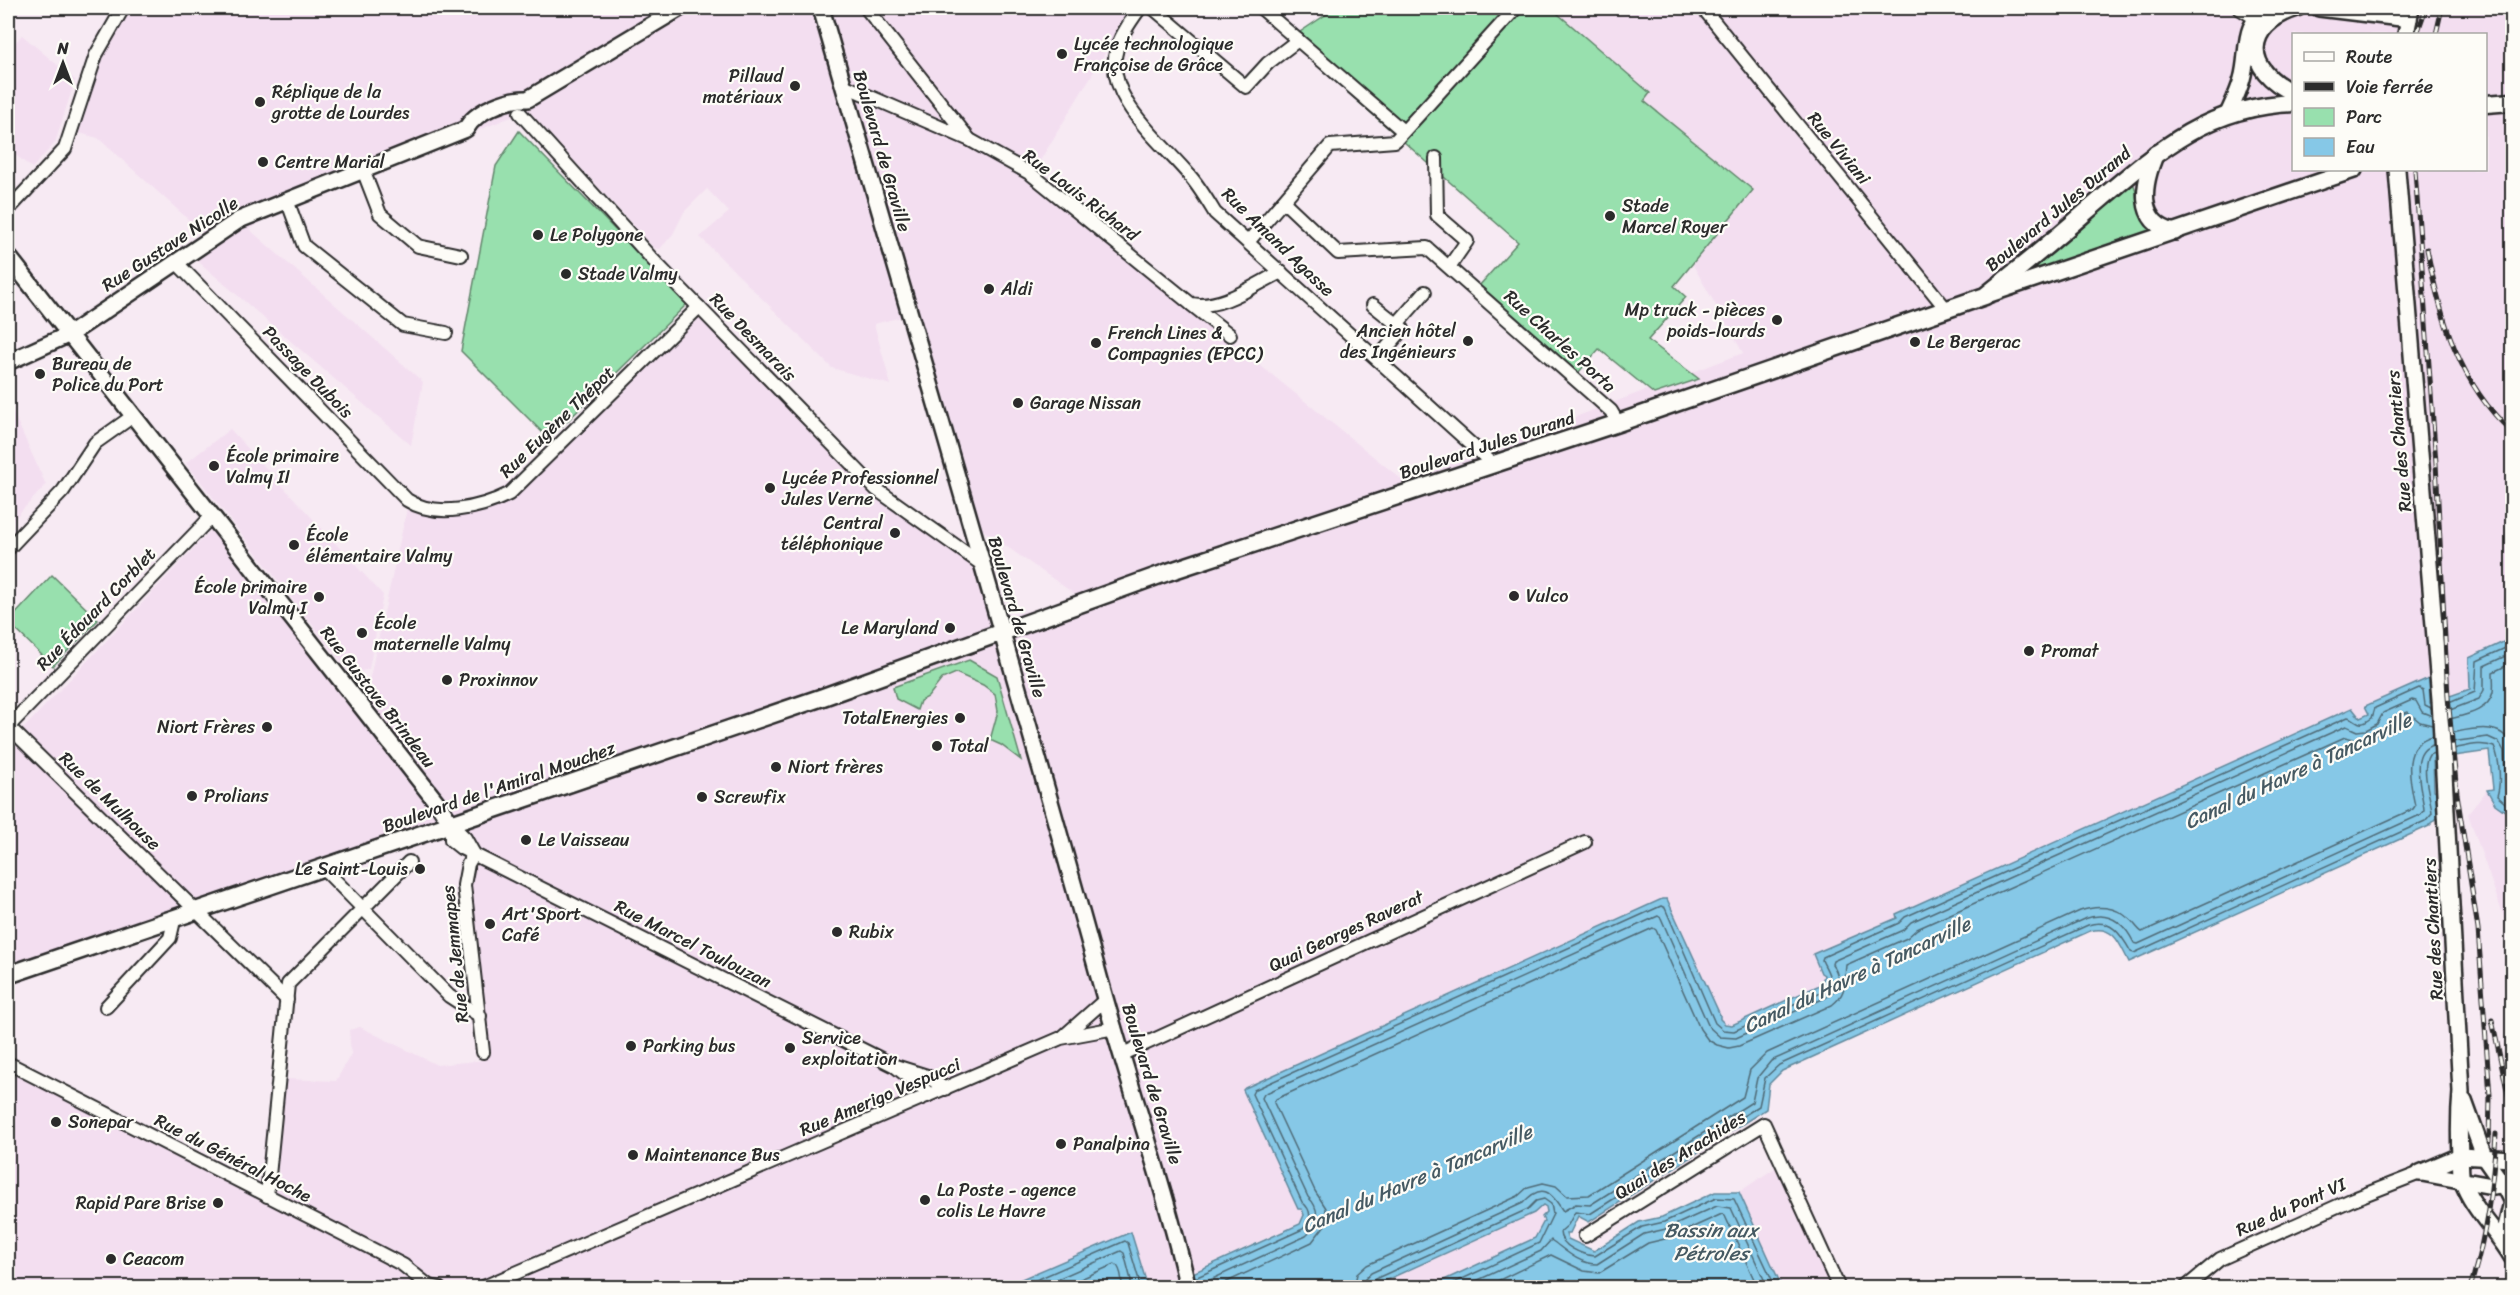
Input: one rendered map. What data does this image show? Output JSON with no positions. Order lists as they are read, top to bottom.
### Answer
{
  "streets": {
    "main road": ["Boulevard Jules Durand", "Boulevard de l'Amiral Mouchez"],
    "street": [
      "Rue Viviani",
      "Boulevard de Graville",
      "Rue Louis Richard",
      "Rue Amand Agasse",
      "Rue Gustave Nicolle",
      "Rue Desmarais",
      "Rue Charles Porta",
      "Passage Dubois",
      "Rue Eugène Thépot",
      "Rue des Chantiers",
      "Rue Édouard Corblet",
      "Rue Gustave Brindeau",
      "Rue de Mulhouse",
      "Quai Georges Raverat",
      "Rue Marcel Toulouzan",
      "Rue de Jemmapes",
      "Rue Amerigo Vespucci",
      "Quai des Arachides",
      "Rue du Général Hoche",
      "Rue du Pont VI"
    ]
  },
  "crossings": [
    ["Rue Viviani", "Boulevard Jules Durand"],
    ["Boulevard de Graville", "Rue Louis Richard"],
    ["Boulevard de Graville", "Boulevard Jules Durand"],
    ["Boulevard de Graville", "Rue Desmarais"],
    ["Boulevard de Graville", "Boulevard de l'Amiral Mouchez"],
    ["Boulevard de Graville", "Quai Georges Raverat"],
    ["Boulevard de Graville", "Rue Amerigo Vespucci"],
    ["Boulevard Jules Durand", "Rue Amand Agasse"],
    ["Boulevard Jules Durand", "Rue Charles Porta"],
    ["Boulevard Jules Durand", "Boulevard de l'Amiral Mouchez"],
    ["Rue Gustave Nicolle", "Passage Dubois"],
    ["Rue Gustave Nicolle", "Rue Gustave Brindeau"],
    ["Rue Desmarais", "Rue Eugène Thépot"],
    ["Passage Dubois", "Rue Eugène Thépot"],
    ["Rue Édouard Corblet", "Rue Gustave Brindeau"],
    ["Rue Édouard Corblet", "Rue de Mulhouse"],
    ["Rue Gustave Brindeau", "Boulevard de l'Amiral Mouchez"],
    ["Rue Gustave Brindeau", "Rue Marcel Toulouzan"],
    ["Boulevard de l'Amiral Mouchez", "Rue de Mulhouse"],
    ["Boulevard de l'Amiral Mouchez", "Rue Marcel Toulouzan"],
    ["Rue Marcel Toulouzan", "Rue de Jemmapes"],
    ["Rue Marcel Toulouzan", "Rue Amerigo Vespucci"]
  ],
  "water": ["Canal du Havre à Tancarville", "Bassin aux Pétroles"],
  "places": [
    "Lycée technologique Françoise de Grâce",
    "Pillaud matériaux",
    "Réplique de la grotte de Lourdes",
    "Centre Marial",
    "Stade Marcel Royer",
    "Le Polygone",
    "Stade Valmy",
    "Aldi",
    "Mp truck - pièces poids-lourds",
    "Ancien hôtel des Ingénieurs",
    "Le Bergerac",
    "French Lines & Compagnies (EPCC)",
    "Bureau de Police du Port",
    "Garage Nissan",
    "École primaire Valmy II",
    "Lycée Professionnel Jules Verne",
    "Central téléphonique",
    "École élémentaire Valmy",
    "Vulco",
    "École primaire Valmy I",
    "Le Maryland",
    "École maternelle Valmy",
    "Promat",
    "Proxinnov",
    "TotalEnergies",
    "Niort Frères",
    "Total",
    "Niort frères",
    "Prolians",
    "Screwfix",
    "Le Vaisseau",
    "Le Saint-Louis",
    "Art'Sport Café",
    "Rubix",
    "Parking bus",
    "Service exploitation",
    "Sonepar",
    "Panalpina",
    "Maintenance Bus",
    "La Poste - agence colis Le Havre",
    "Rapid Pare Brise",
    "Ceacom"
  ],
  "legend": [
    "Route",
    "Voie ferrée",
    "Parc",
    "Eau"
  ],
  "north": "top"
}
